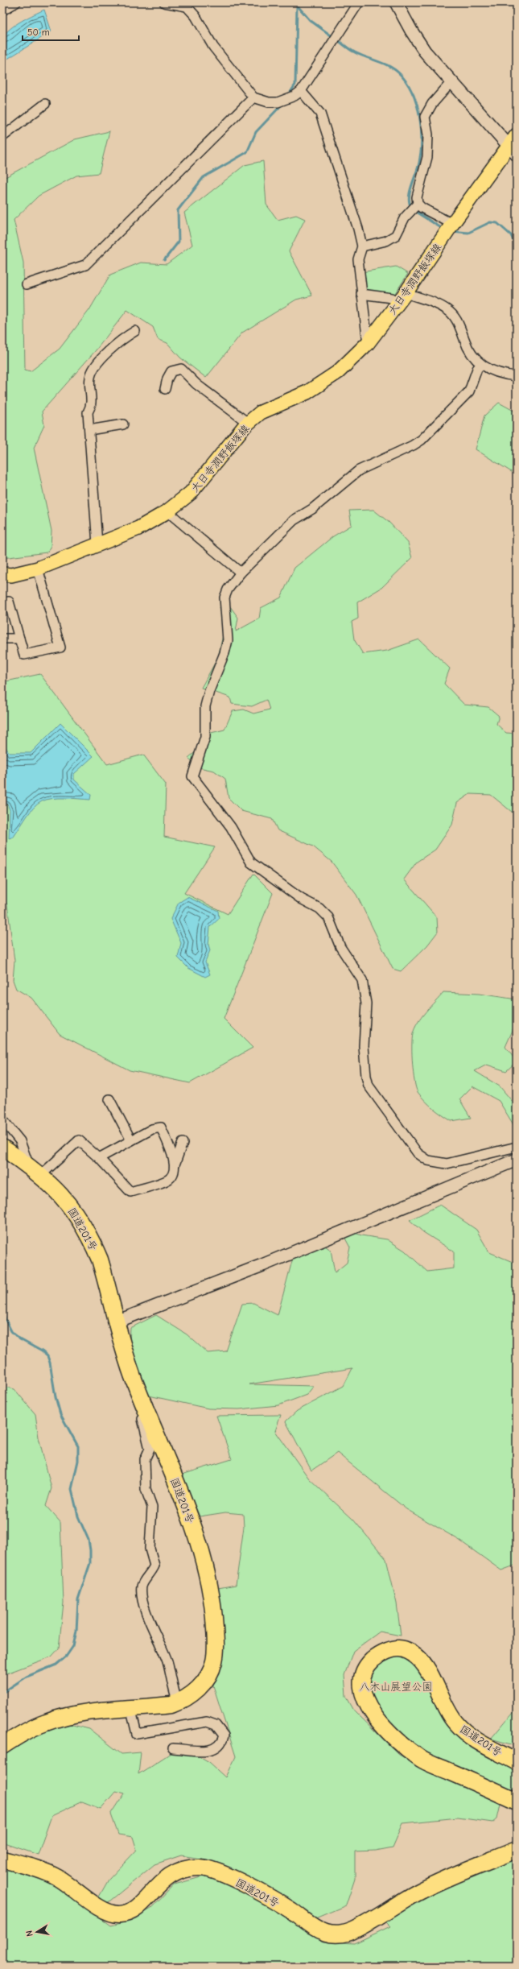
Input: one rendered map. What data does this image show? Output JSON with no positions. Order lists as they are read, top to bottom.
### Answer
{
  "streets": {
    "highway": ["国道201号"],
    "main road": ["大日寺潤野飯塚線"]
  },
  "parks": ["八木山展望公園"],
  "scale_bar": "50 m",
  "north": "left"
}
